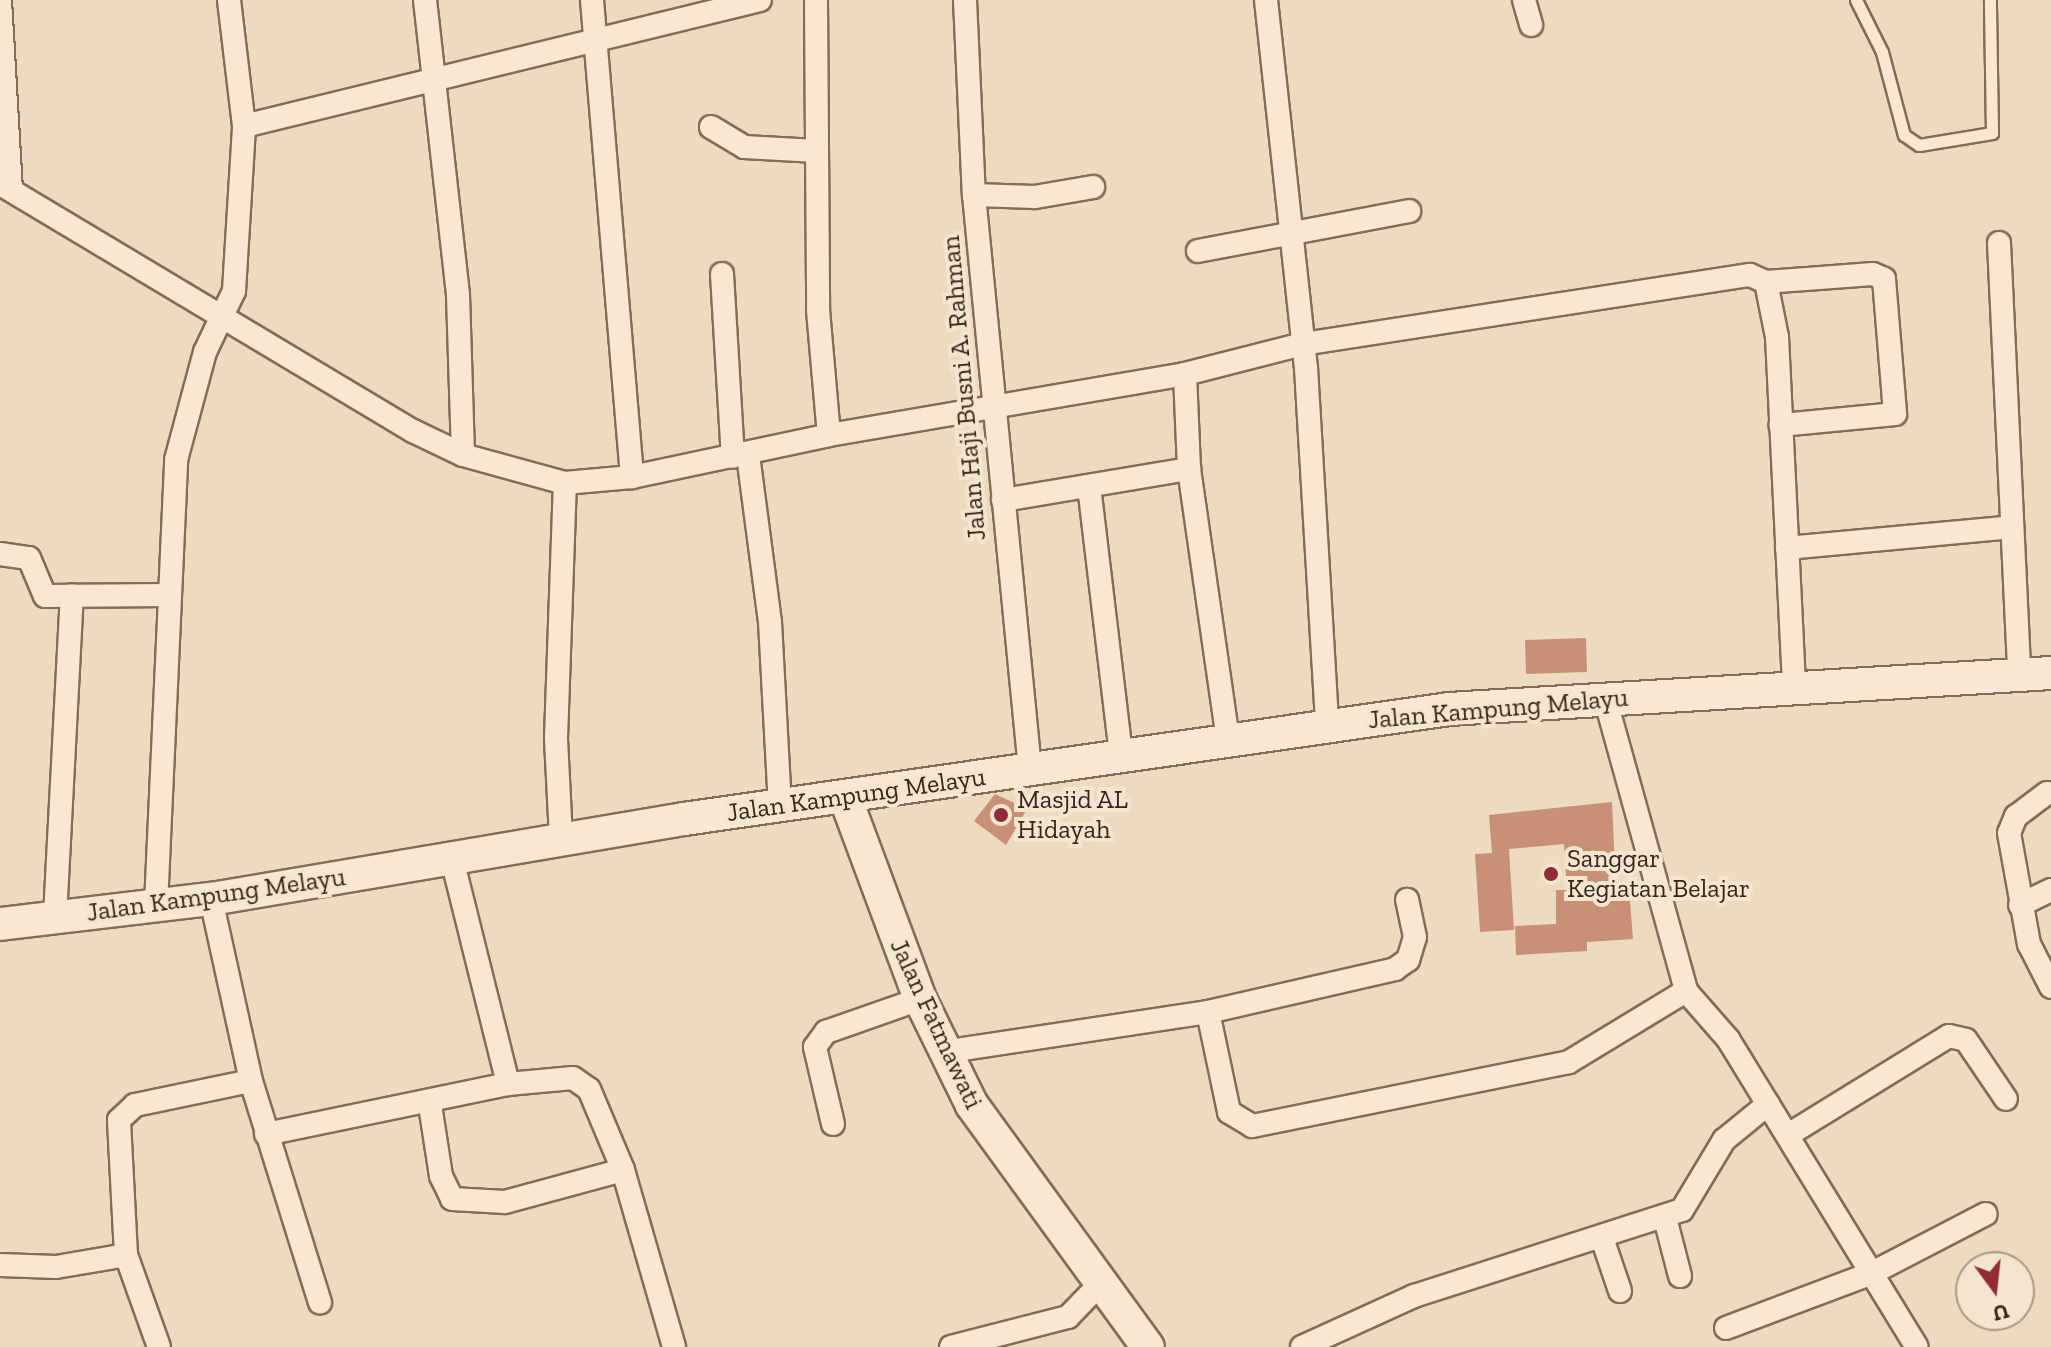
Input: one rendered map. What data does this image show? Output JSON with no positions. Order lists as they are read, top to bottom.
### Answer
{
  "streets": {
    "main road": ["Jalan Kampung Melayu", "Jalan Fatmawati"],
    "street": ["Jalan Haji Busni A. Rahman"]
  },
  "crossings": [
    ["Jalan Haji Busni A. Rahman", "Jalan Kampung Melayu"],
    ["Jalan Kampung Melayu", "Jalan Fatmawati"]
  ],
  "places": ["Masjid AL Hidayah", "Sanggar Kegiatan Belajar"],
  "north": "bottom"
}
